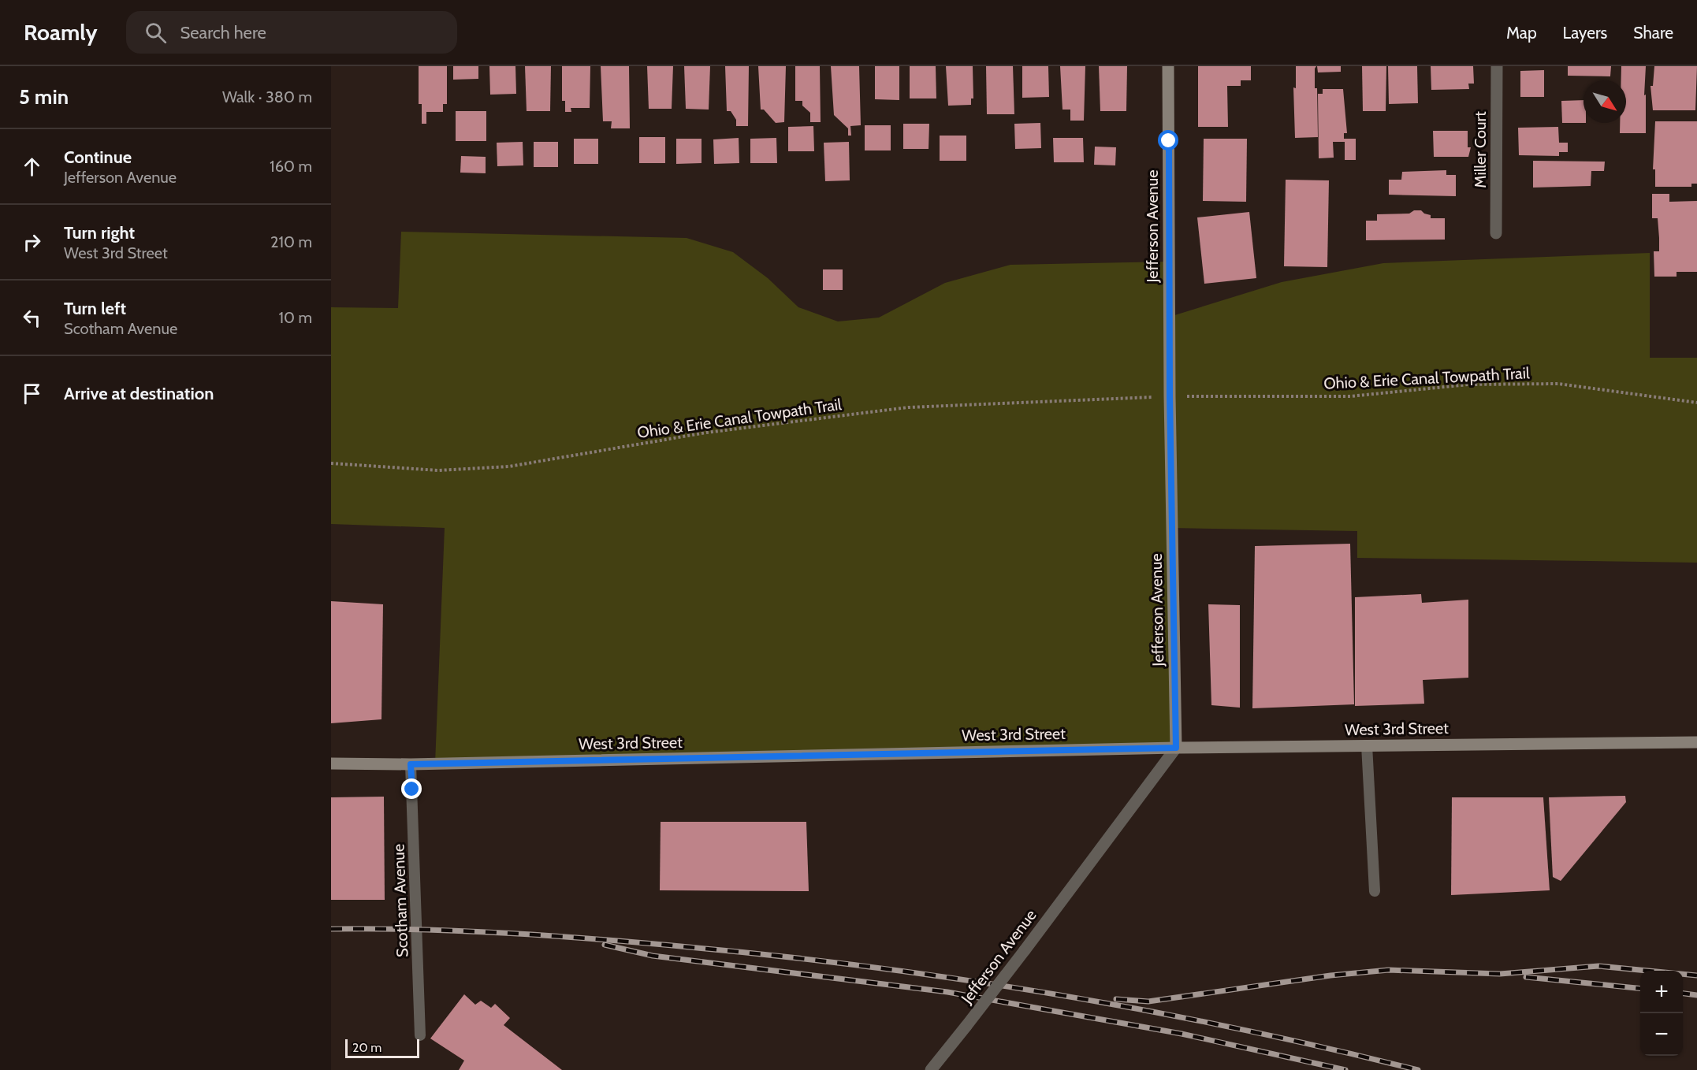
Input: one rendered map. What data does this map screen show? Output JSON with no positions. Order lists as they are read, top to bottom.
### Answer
{
  "streets": {
    "street": ["Miller Court", "Jefferson Avenue", "West 3rd Street"],
    "lane": ["Scotham Avenue"],
    "path": ["Ohio & Erie Canal Towpath Trail"]
  },
  "crossings": [
    ["Jefferson Avenue", "West 3rd Street"],
    ["West 3rd Street", "Scotham Avenue"]
  ],
  "scale_bar": "20 m",
  "north": "bottom right",
  "page": {
    "header": "Roamly",
    "search": "Search here",
    "nav": ["Map", "Layers", "Share"],
    "heading": ["5 min", "Walk · 380 m"],
    "list": [
      ["Continue", "Jefferson Avenue", "160 m"],
      ["Turn right", "West 3rd Street", "210 m"],
      ["Turn left", "Scotham Avenue", "10 m"],
      "Arrive at destination"
    ],
    "map_buttons": ["+", "−"],
    "scale": "20 m"
  }
}
